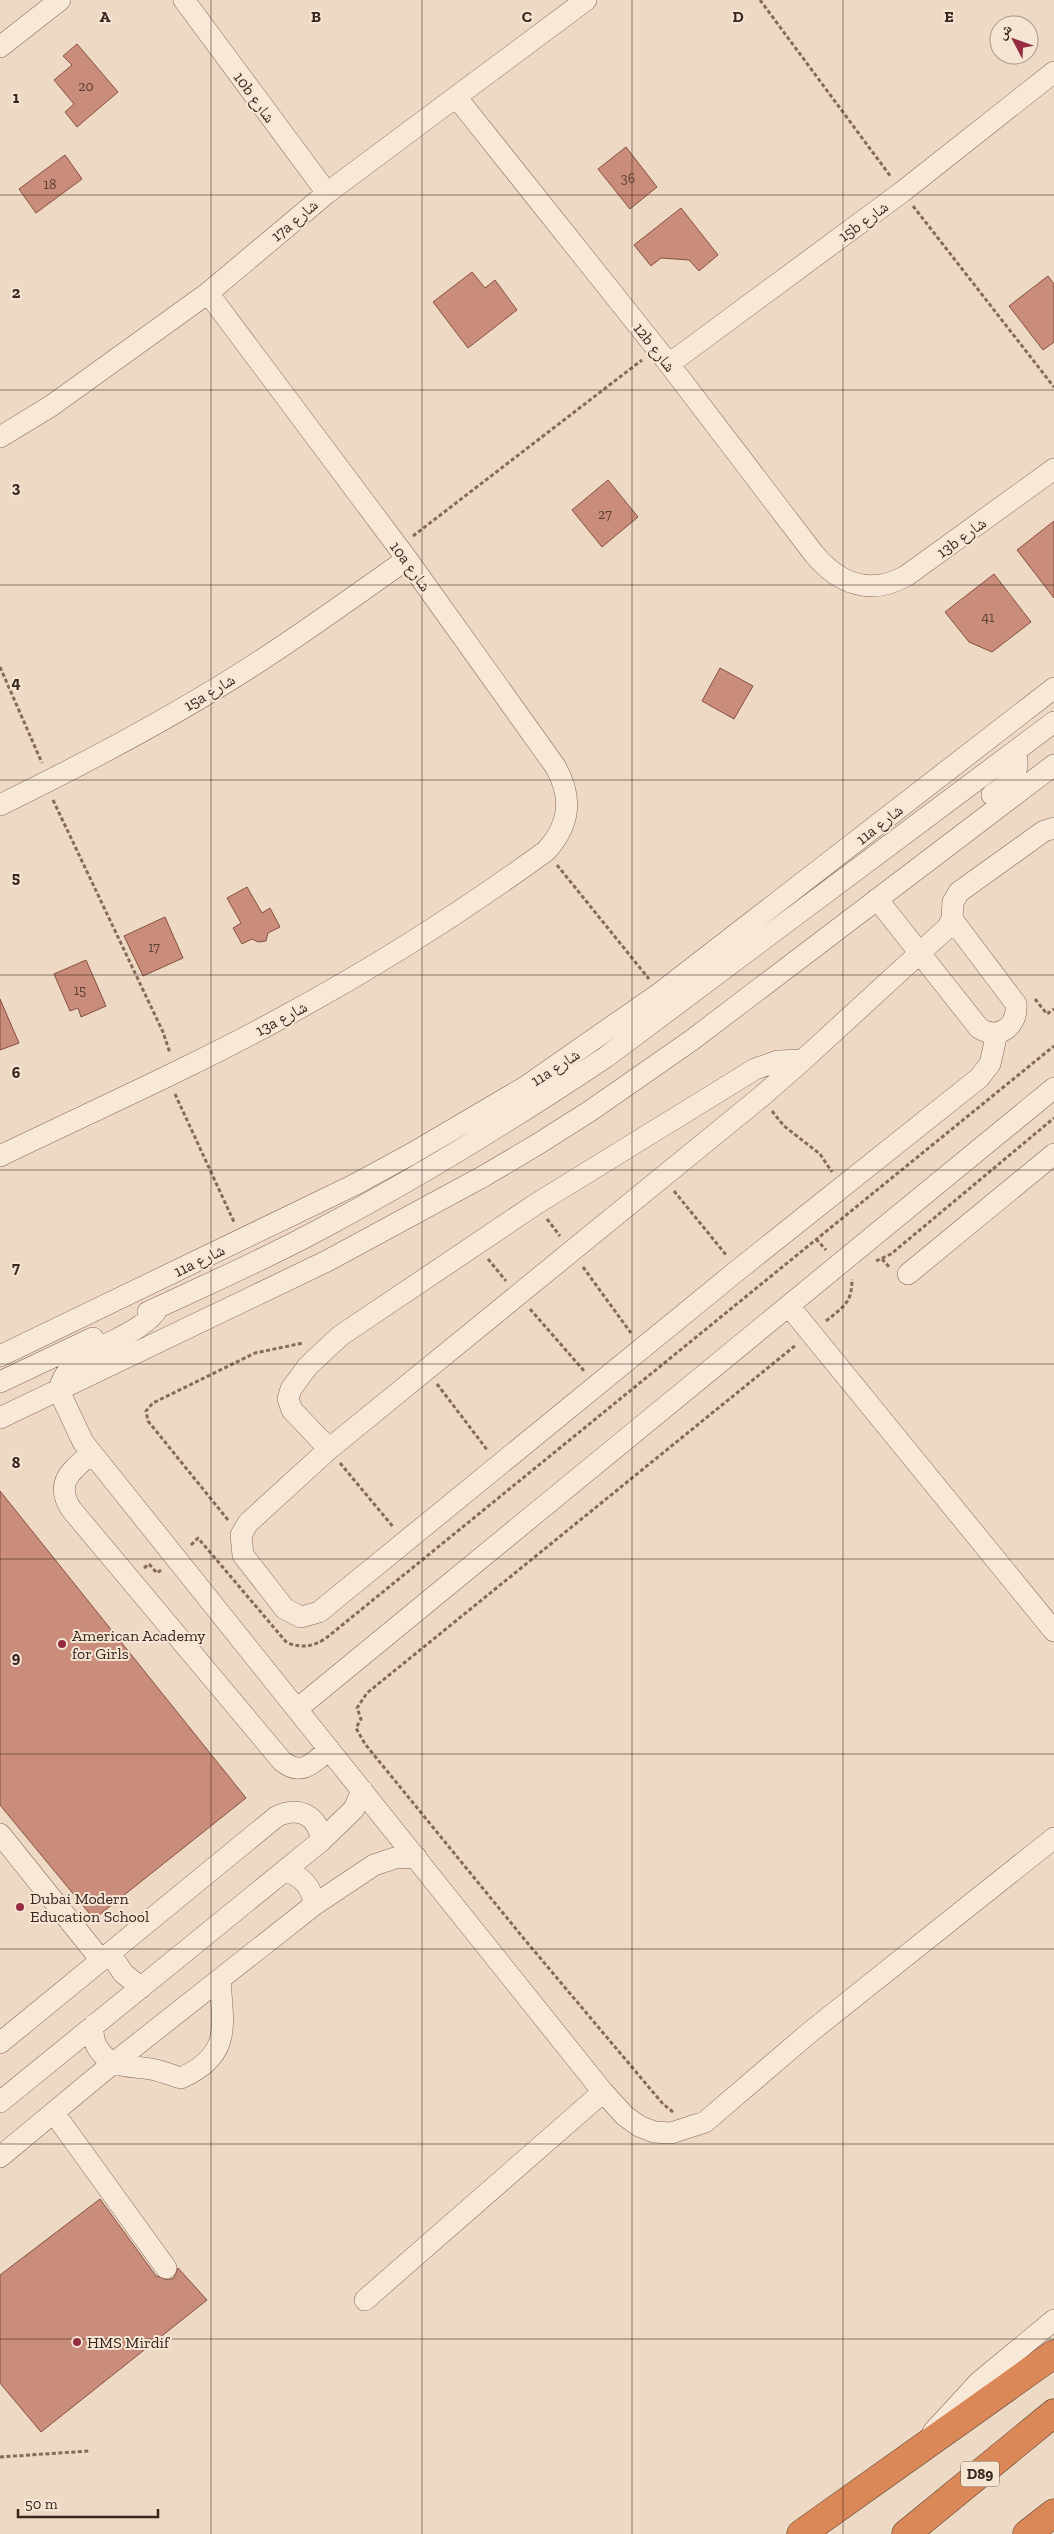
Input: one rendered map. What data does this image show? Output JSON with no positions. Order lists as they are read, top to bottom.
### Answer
{
  "streets": {
    "highway": ["D89"],
    "street": [
      "10b شارع",
      "17a شارع",
      "15b شارع",
      "12b شارع",
      "13b شارع",
      "10a شارع",
      "15a شارع",
      "11a شارع",
      "13a شارع"
    ]
  },
  "crossings": [
    ["10b شارع", "17a شارع"],
    ["17a شارع", "12b شارع"],
    ["17a شارع", "10a شارع"],
    ["15b شارع", "12b شارع"],
    ["12b شارع", "13b شارع"],
    ["10a شارع", "15a شارع"],
    ["10a شارع", "13a شارع"]
  ],
  "places": ["American Academy for Girls", "Dubai Modern Education School", "HMS Mirdif"],
  "house_numbers": [
    "20",
    "36",
    "18",
    "27",
    "41",
    "17",
    "15"
  ],
  "scale_bar": "50 m",
  "north": "top left",
  "grid": {
    "columns": [
      "A",
      "B",
      "C",
      "D",
      "E"
    ],
    "rows": [
      "1",
      "2",
      "3",
      "4",
      "5",
      "6",
      "7",
      "8",
      "9"
    ]
  }
}
